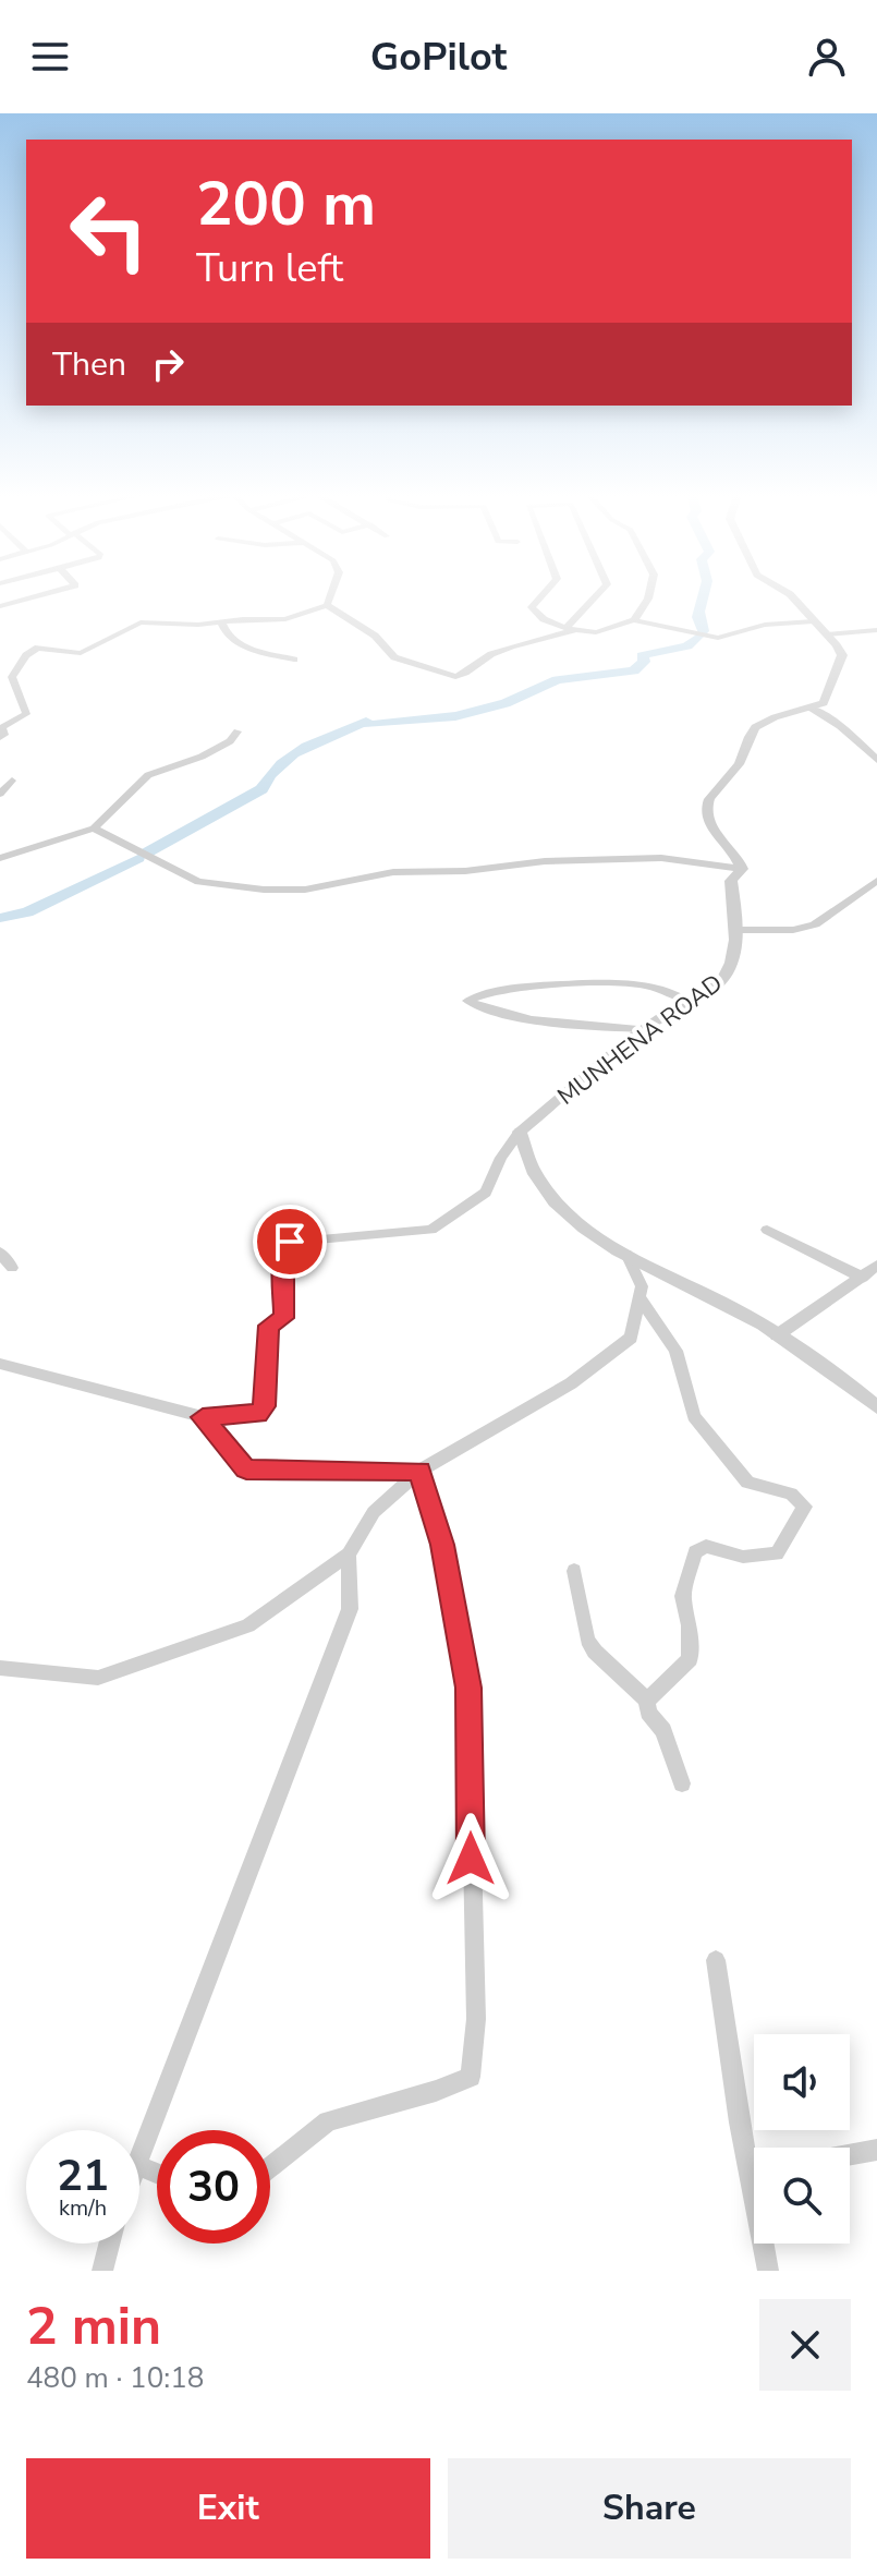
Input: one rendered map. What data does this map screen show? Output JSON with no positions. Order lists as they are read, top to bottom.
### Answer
{
  "streets": {
    "street": ["MUNHENA ROAD"]
  },
  "page": {
    "header": "GoPilot",
    "turn": ["200 m", "Turn left"],
    "then": "Then",
    "speed": "21 km/h",
    "limit": "30",
    "heading": ["2 min", "480 m · 10:18"],
    "buttons": ["Exit", "Share"]
  }
}
